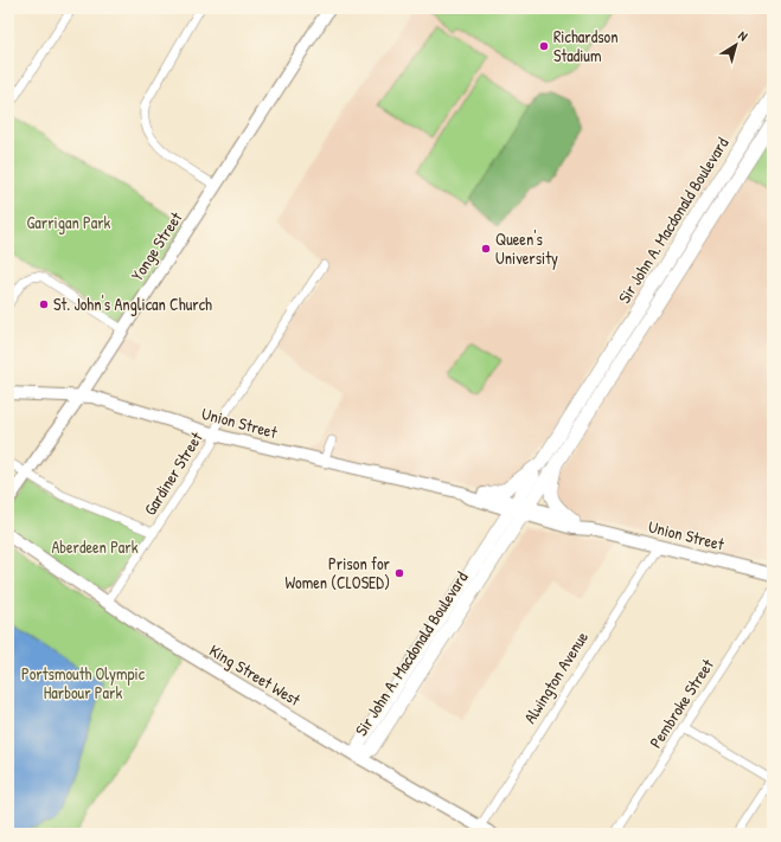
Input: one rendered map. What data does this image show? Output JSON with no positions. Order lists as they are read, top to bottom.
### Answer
{
  "streets": {
    "main road": [
      "Sir John A. Macdonald Boulevard",
      "Yonge Street",
      "Union Street",
      "King Street West"
    ],
    "street": ["Gardiner Street", "Alwington Avenue", "Pembroke Street"]
  },
  "crossings": [
    ["Sir John A. Macdonald Boulevard", "Union Street"],
    ["Sir John A. Macdonald Boulevard", "King Street West"],
    ["Yonge Street", "Union Street"],
    ["Union Street", "Gardiner Street"],
    ["Union Street", "Alwington Avenue"],
    ["Gardiner Street", "King Street West"],
    ["King Street West", "Alwington Avenue"]
  ],
  "parks": ["Garrigan Park", "Aberdeen Park", "Portsmouth Olympic Harbour Park"],
  "places": [
    "Richardson Stadium",
    "Queen's University",
    "St. John's Anglican Church",
    "Prison for Women (CLOSED)"
  ],
  "north": "top right"
}
